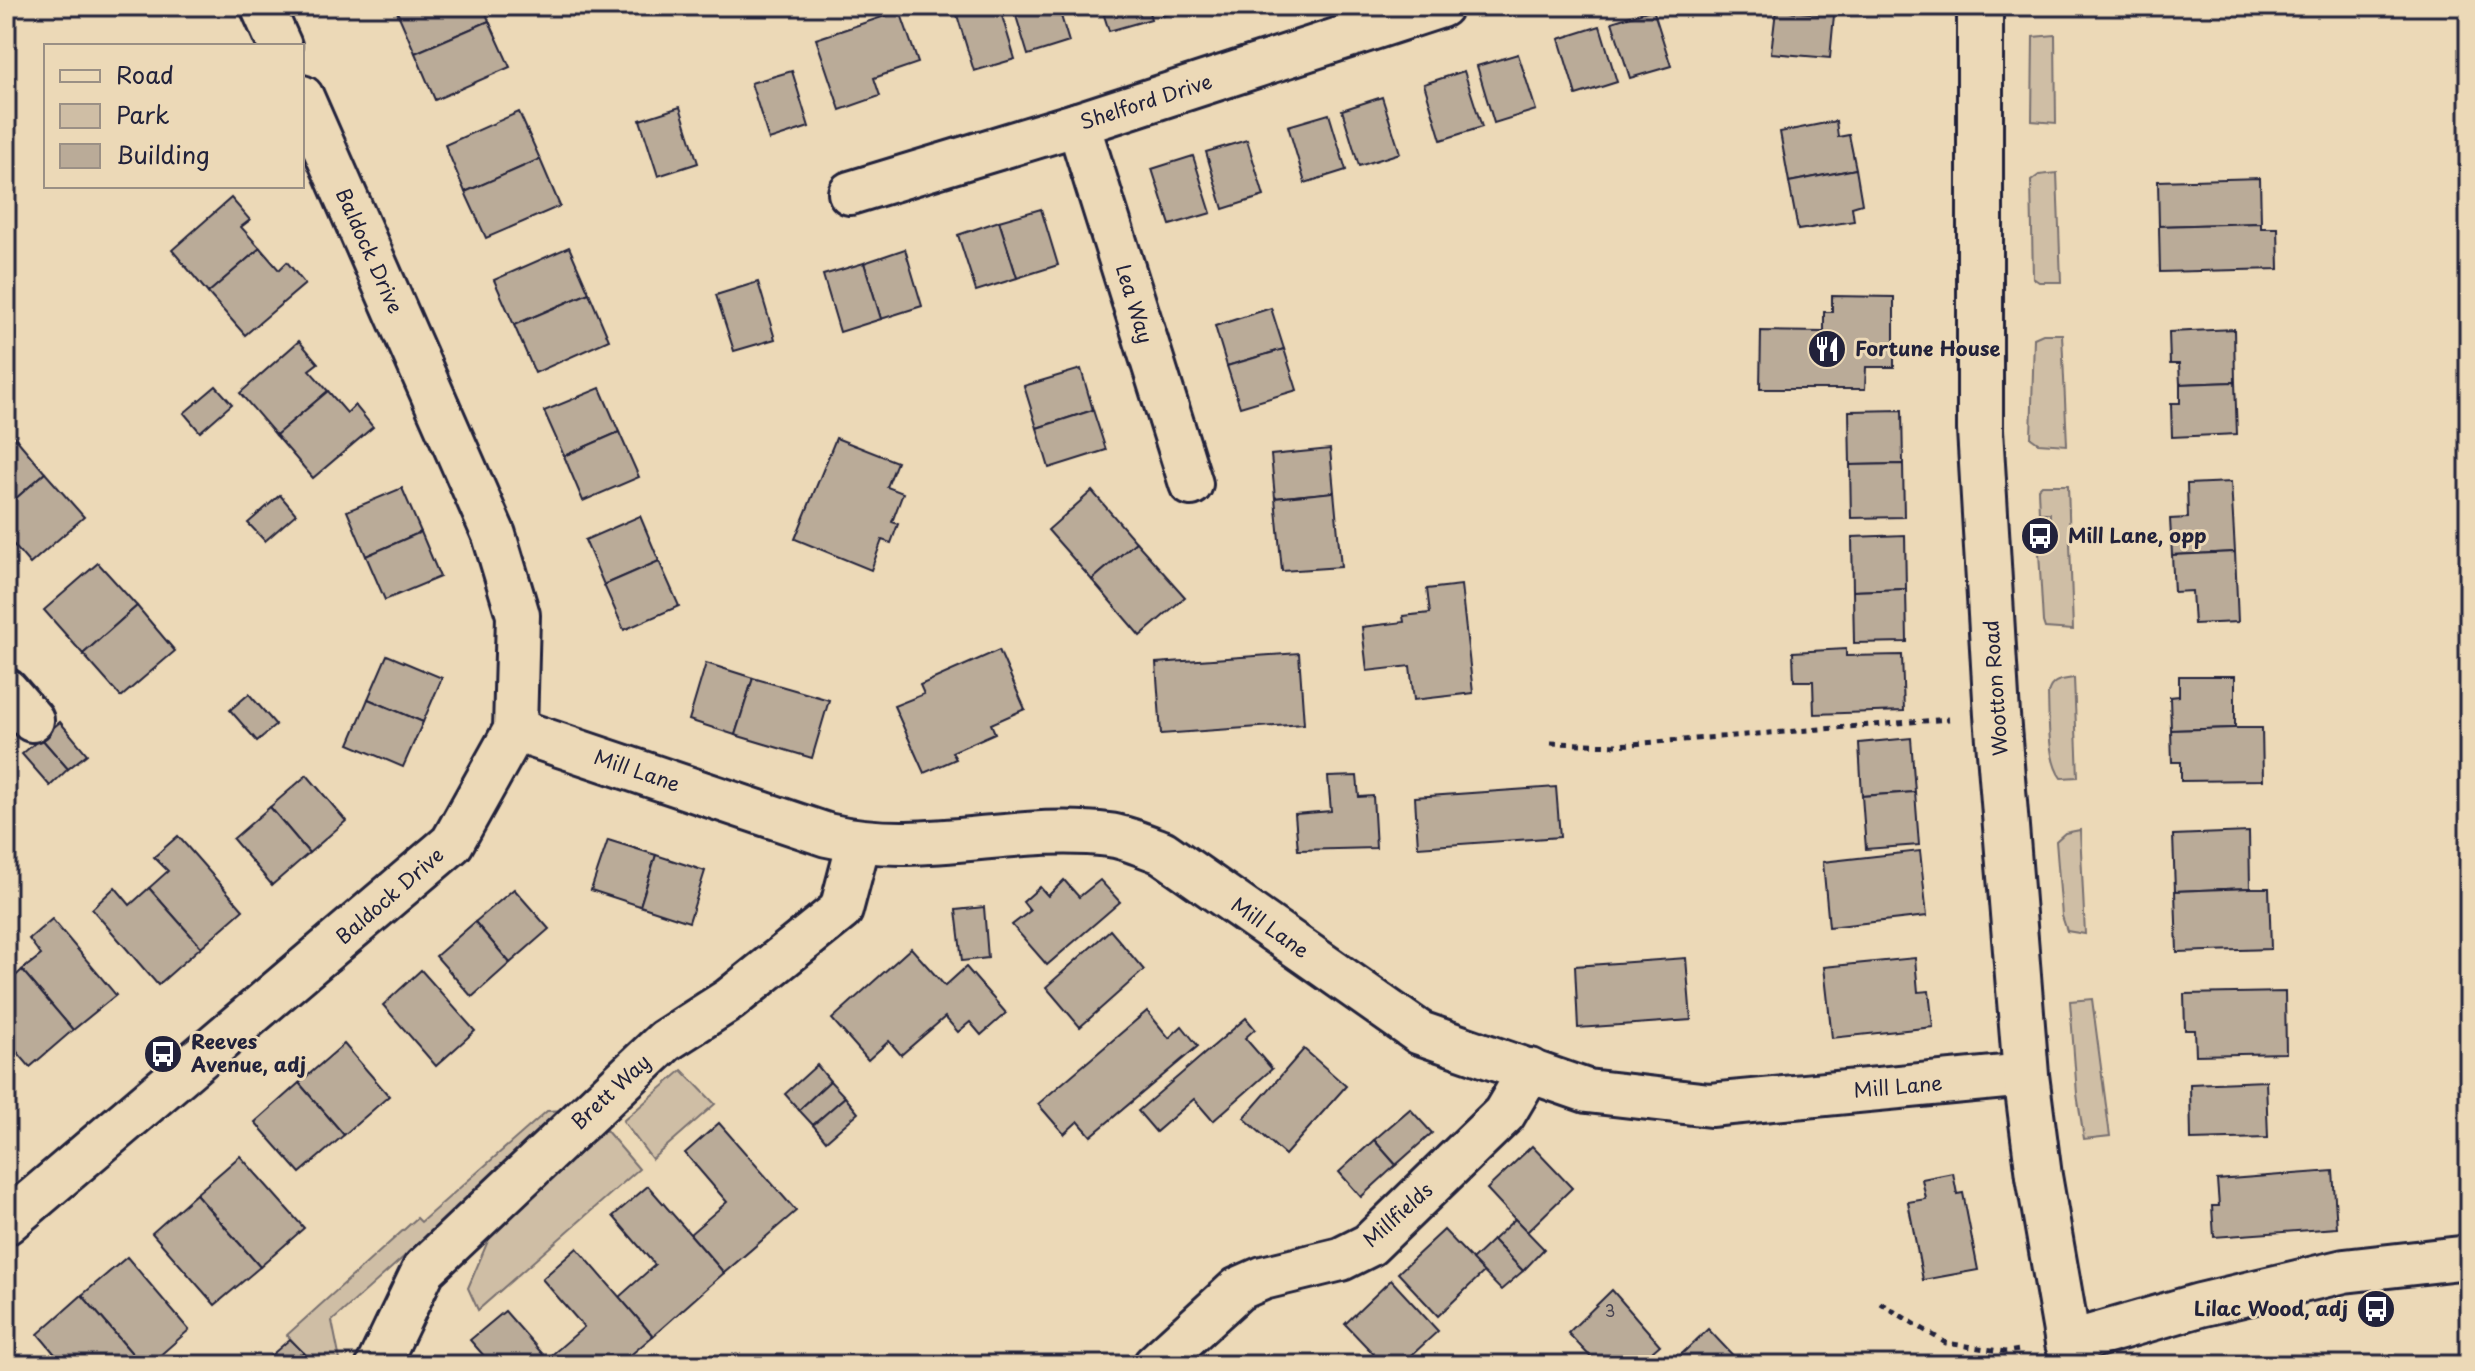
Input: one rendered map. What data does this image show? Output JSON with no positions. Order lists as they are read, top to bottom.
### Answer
{
  "streets": {
    "main road": ["Wootton Road"],
    "street": [
      "Shelford Drive",
      "Baldock Drive",
      "Lea Way",
      "Mill Lane",
      "Brett Way",
      "Millfields"
    ]
  },
  "crossings": [
    ["Shelford Drive", "Lea Way"],
    ["Baldock Drive", "Mill Lane"],
    ["Wootton Road", "Mill Lane"],
    ["Mill Lane", "Brett Way"],
    ["Mill Lane", "Millfields"]
  ],
  "places": {
    "restaurant": ["Fortune House"],
    "bus stop": ["Mill Lane, opp", "Reeves Avenue, adj", "Lilac Wood, adj"]
  },
  "house_numbers": ["3"],
  "legend": ["Road", "Park", "Building"]
}
